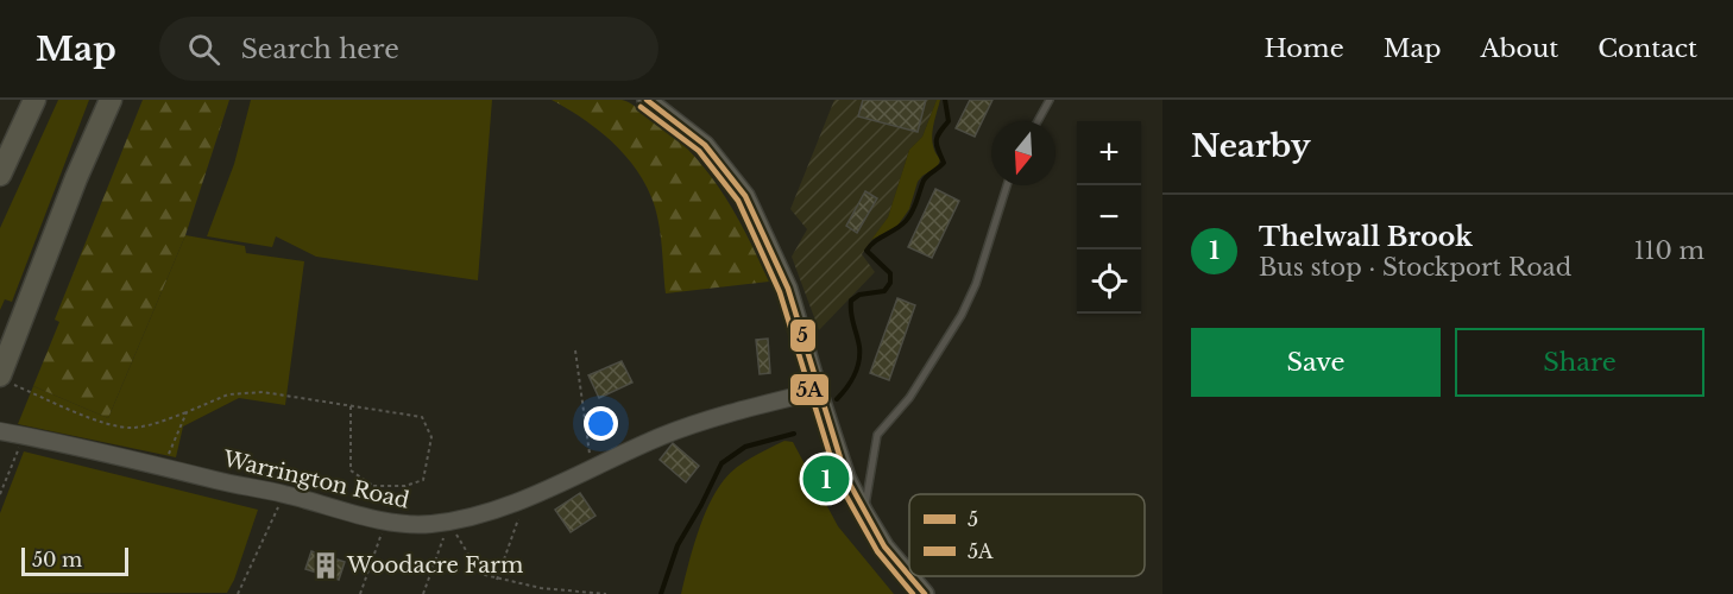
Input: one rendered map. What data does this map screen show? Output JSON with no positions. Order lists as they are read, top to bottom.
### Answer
{
  "streets": {
    "street": ["Warrington Road"]
  },
  "places": {
    "building": ["Woodacre Farm"]
  },
  "lines": ["transit line 5", "transit line 5A"],
  "legend": ["5", "5A"],
  "scale_bar": "50 m",
  "north": "bottom",
  "page": {
    "header": "Map",
    "search": "Search here",
    "nav": [
      "Home",
      "Map",
      "About",
      "Contact"
    ],
    "heading": "Nearby",
    "map_buttons": ["+", "−"],
    "list": [
      {
        "mark": "1",
        "name": "Thelwall Brook",
        "note": "Bus stop · Stockport Road",
        "value": "110 m"
      }
    ],
    "buttons": ["Save", "Share"],
    "pins": "1",
    "scale": "50 m"
  }
}
